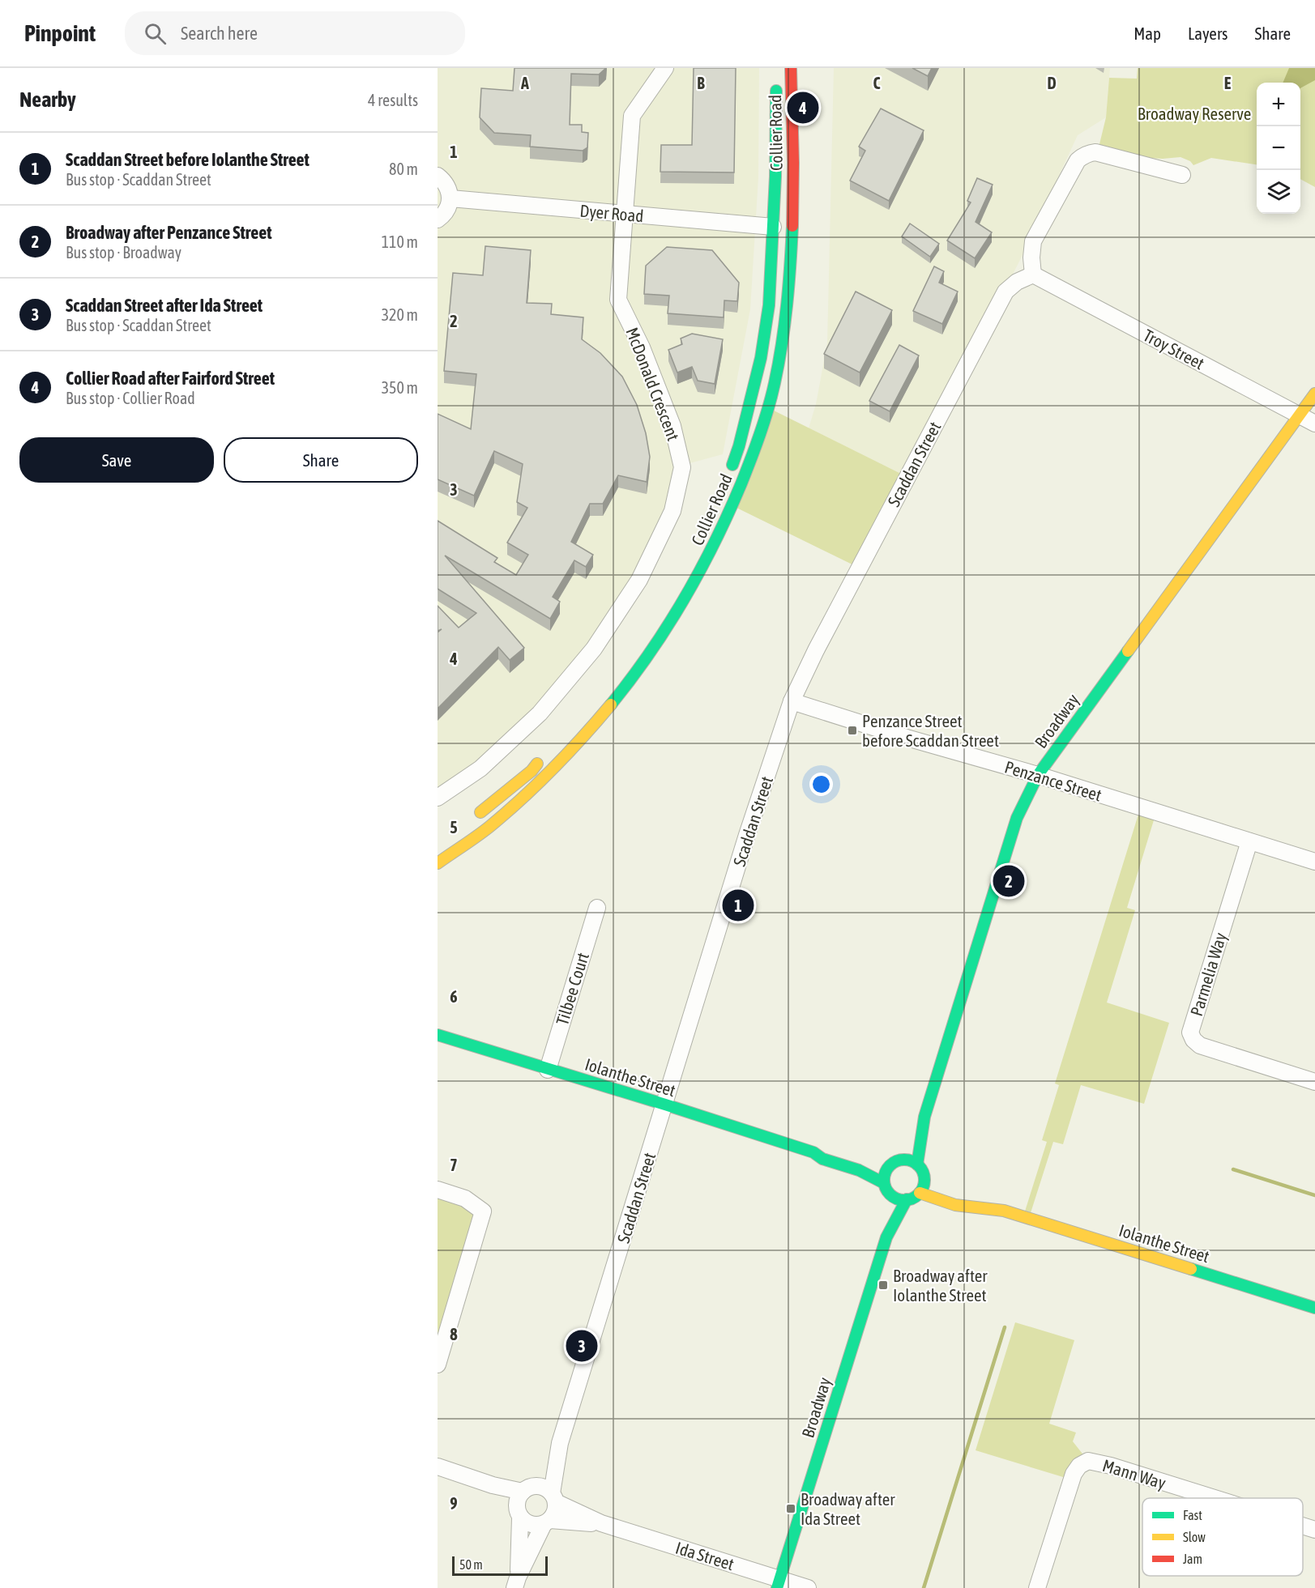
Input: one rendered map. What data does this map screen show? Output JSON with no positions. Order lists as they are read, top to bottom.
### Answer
{
  "streets": {
    "street": [
      "Collier Road",
      "Dyer Road",
      "Troy Street",
      "McDonald Crescent",
      "Scaddan Street",
      "Broadway",
      "Penzance Street",
      "Parmelia Way",
      "Tilbee Court",
      "Iolanthe Street",
      "Mann Way",
      "Ida Street"
    ]
  },
  "crossings": [
    ["Collier Road", "Dyer Road"],
    ["Dyer Road", "McDonald Crescent"],
    ["Troy Street", "Scaddan Street"],
    ["Troy Street", "Broadway"],
    ["Scaddan Street", "Penzance Street"],
    ["Scaddan Street", "Iolanthe Street"],
    ["Scaddan Street", "Ida Street"],
    ["Broadway", "Penzance Street"],
    ["Broadway", "Iolanthe Street"],
    ["Broadway", "Ida Street"],
    ["Penzance Street", "Parmelia Way"],
    ["Tilbee Court", "Iolanthe Street"]
  ],
  "parks": ["Broadway Reserve"],
  "places": {
    "transit": ["Penzance Street before Scaddan Street", "Broadway after Iolanthe Street", "Broadway after Ida Street"]
  },
  "legend": ["Fast", "Slow", "Jam"],
  "scale_bar": "50 m",
  "page": {
    "header": "Pinpoint",
    "search": "Search here",
    "nav": ["Map", "Layers", "Share"],
    "heading": ["Nearby", "4 results"],
    "map_buttons": ["+", "−"],
    "pins": [
      "4",
      "2",
      "1",
      "3"
    ],
    "list": [
      {
        "mark": "1",
        "name": "Scaddan Street before Iolanthe Street",
        "note": "Bus stop · Scaddan Street",
        "value": "80 m"
      },
      {
        "mark": "2",
        "name": "Broadway after Penzance Street",
        "note": "Bus stop · Broadway",
        "value": "110 m"
      },
      {
        "mark": "3",
        "name": "Scaddan Street after Ida Street",
        "note": "Bus stop · Scaddan Street",
        "value": "320 m"
      },
      {
        "mark": "4",
        "name": "Collier Road after Fairford Street",
        "note": "Bus stop · Collier Road",
        "value": "350 m"
      }
    ],
    "buttons": ["Save", "Share"],
    "scale": "50 m"
  },
  "grid": {
    "columns": [
      "A",
      "B",
      "C",
      "D",
      "E"
    ],
    "rows": [
      "1",
      "2",
      "3",
      "4",
      "5",
      "6",
      "7",
      "8",
      "9"
    ]
  }
}
